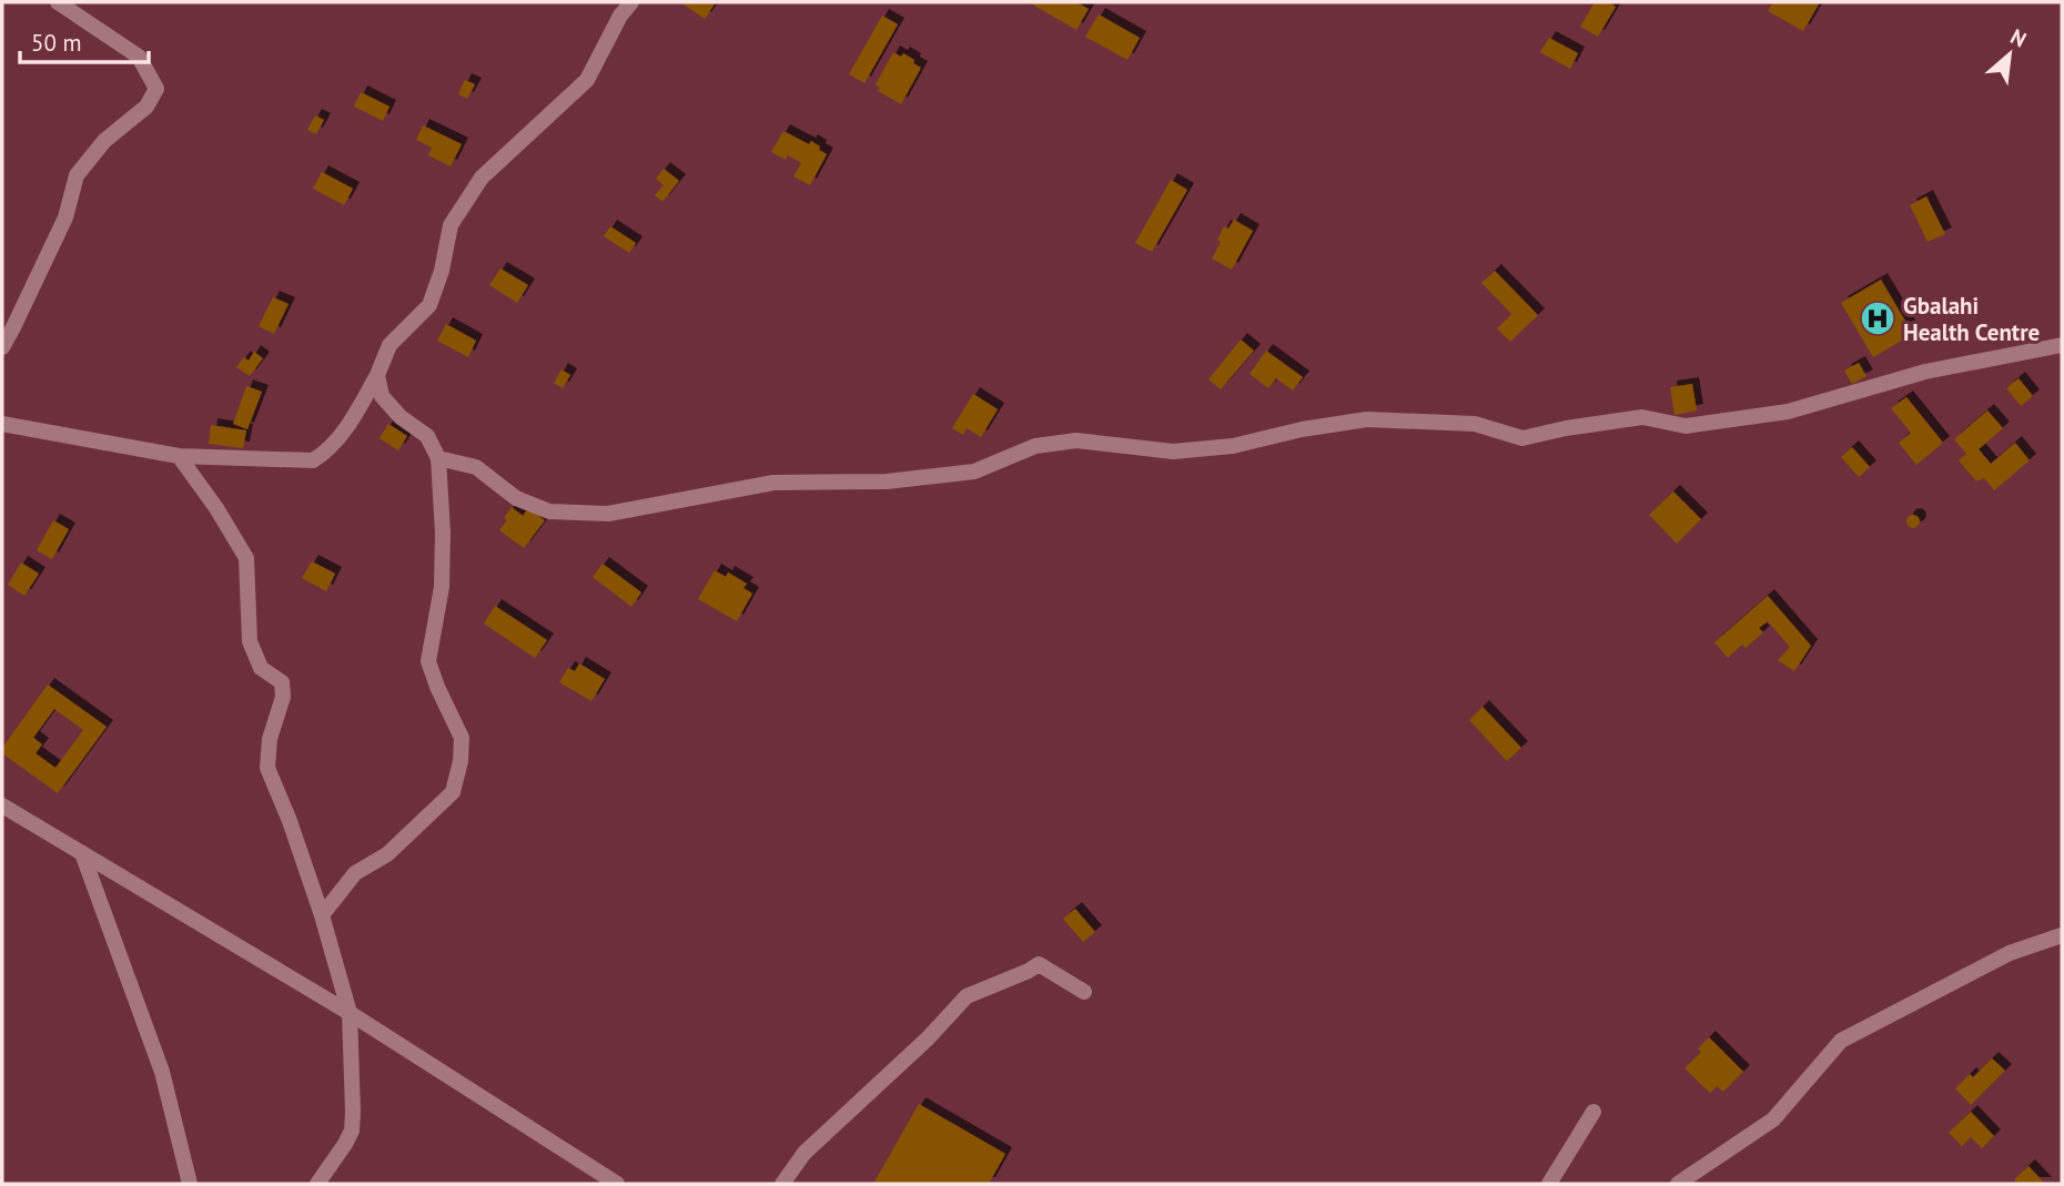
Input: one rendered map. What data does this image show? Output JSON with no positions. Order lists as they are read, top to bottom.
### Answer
{
  "places": {
    "hospital": ["Gbalahi Health Centre"]
  },
  "scale_bar": "50 m",
  "north": "top right"
}
